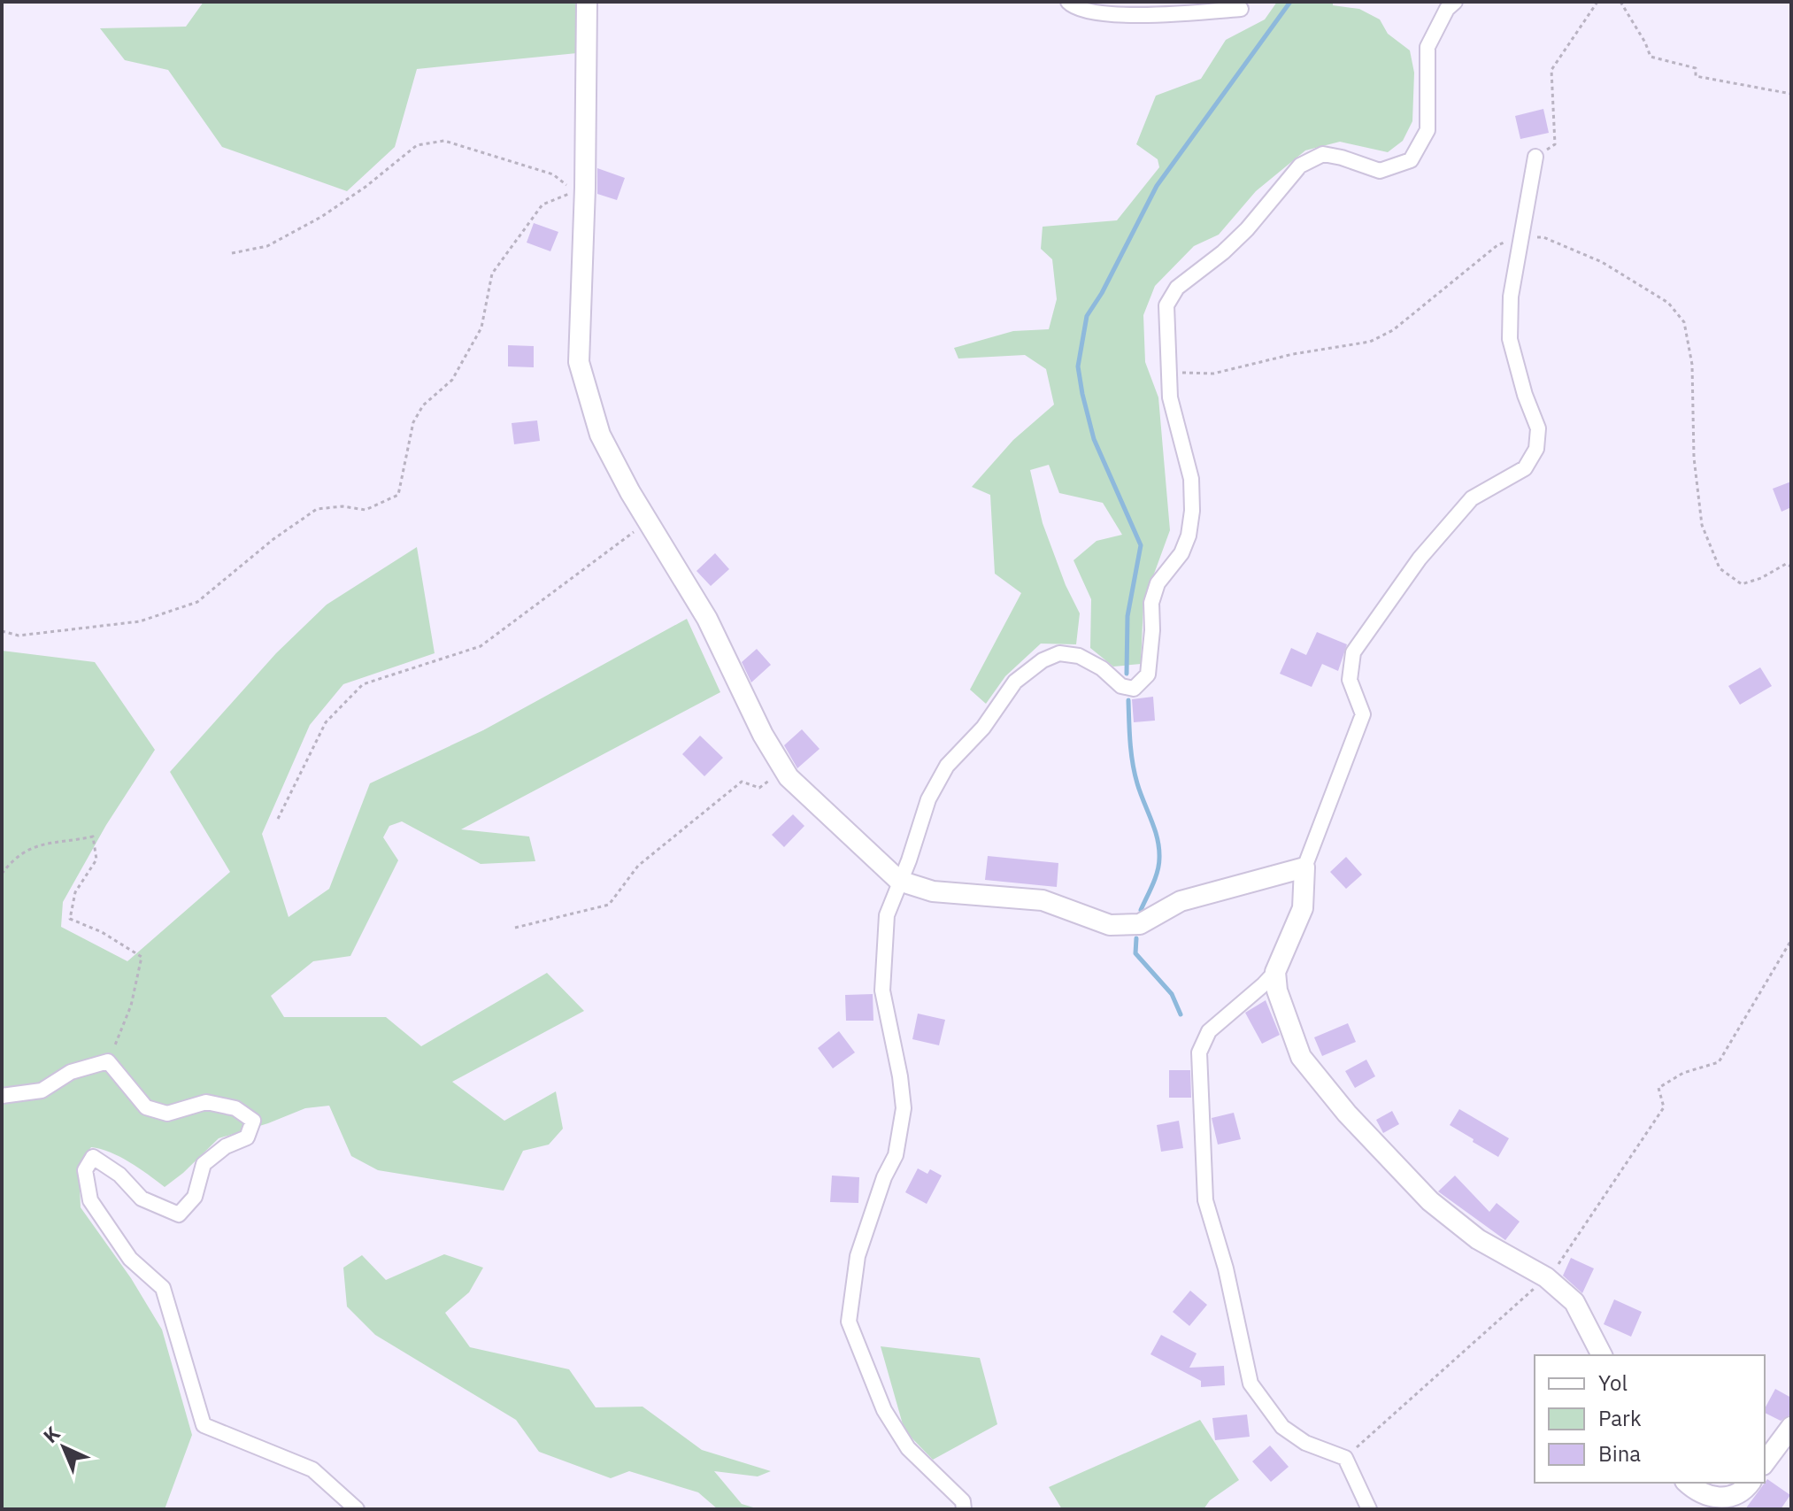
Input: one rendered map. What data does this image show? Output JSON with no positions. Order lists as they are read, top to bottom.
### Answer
{
  "legend": ["Yol", "Park", "Bina"],
  "north": "top left"
}
